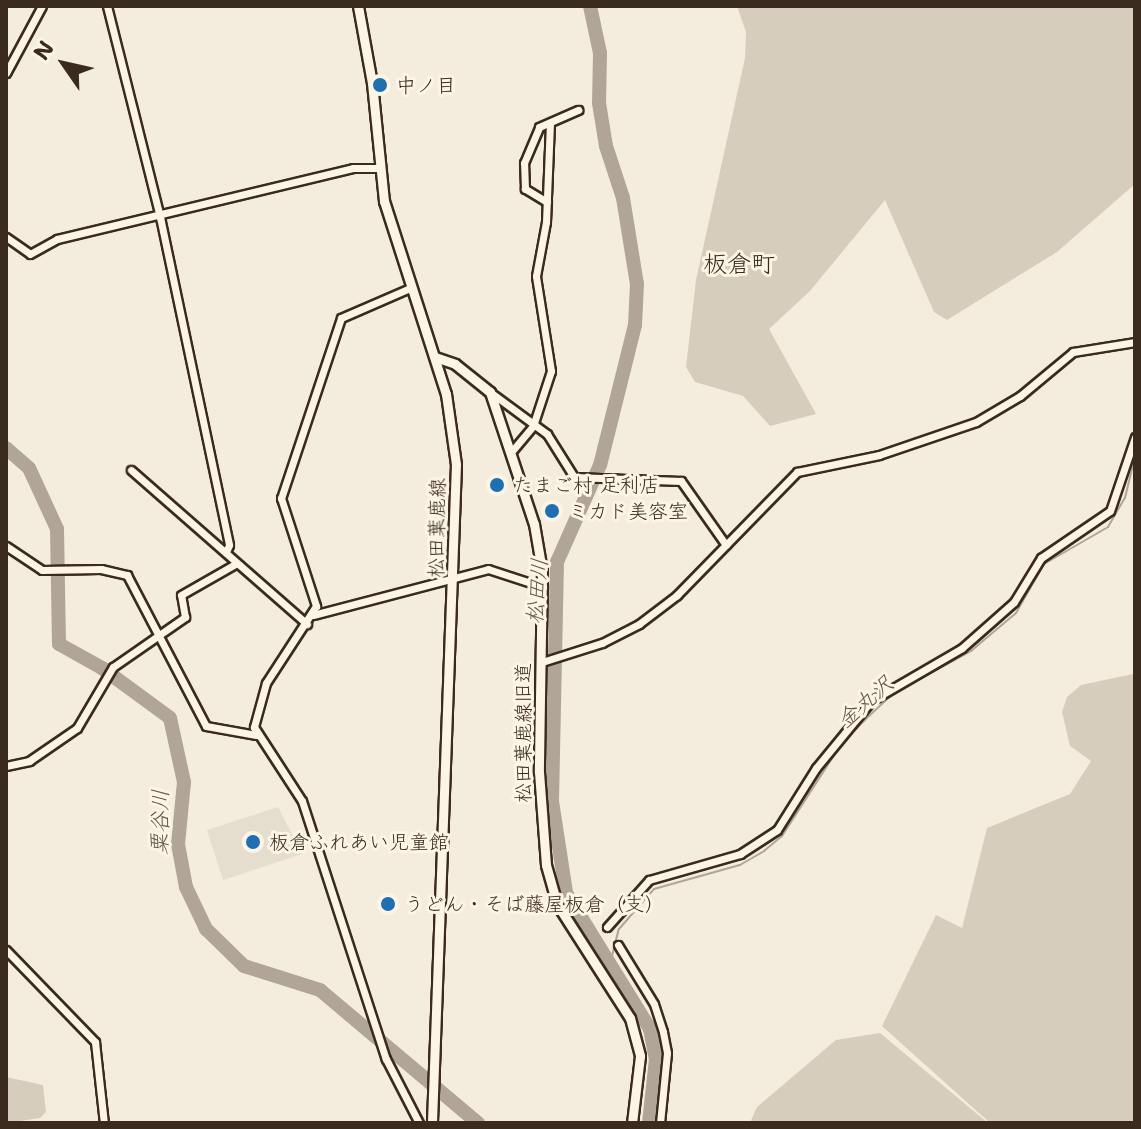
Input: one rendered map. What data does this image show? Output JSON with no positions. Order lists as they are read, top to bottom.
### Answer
{
  "streets": {
    "main road": ["松田葉鹿線", "松田葉鹿線旧道"]
  },
  "districts": ["板倉町"],
  "water": ["松田川", "金丸沢", "粟谷川"],
  "places": [
    "中ノ目",
    "たまご村 足利店",
    "ミカド美容室",
    "板倉ふれあい児童館",
    "うどん・そば藤屋板倉（支）"
  ],
  "north": "top left"
}
